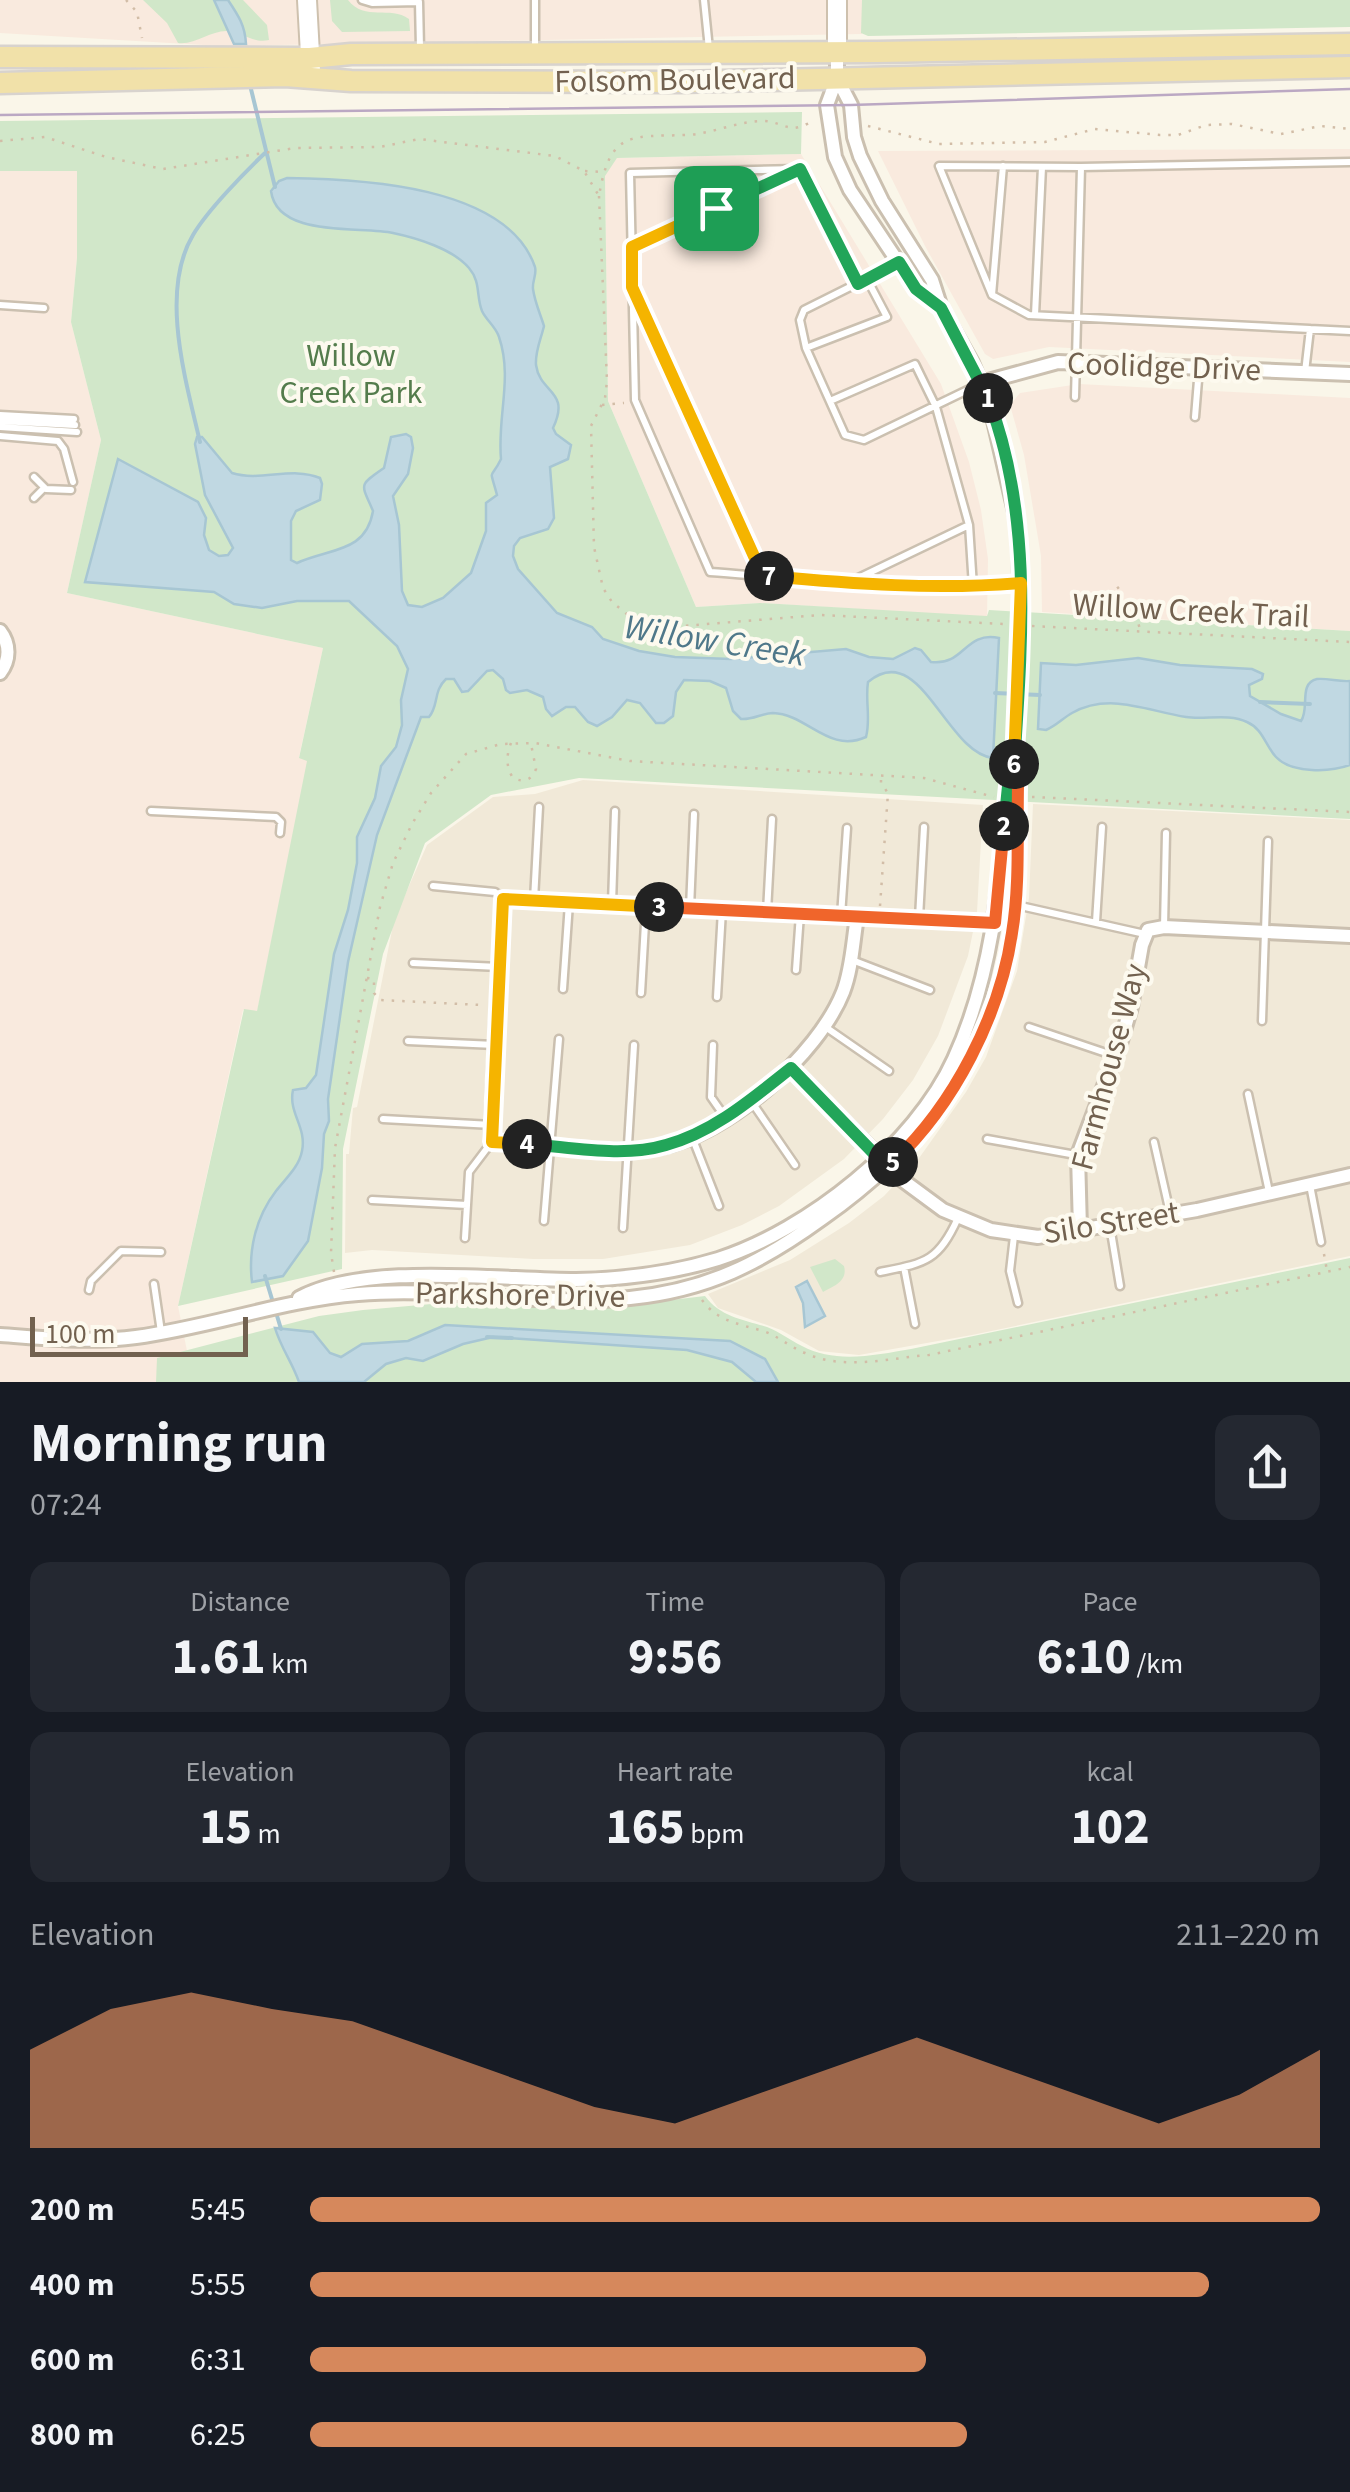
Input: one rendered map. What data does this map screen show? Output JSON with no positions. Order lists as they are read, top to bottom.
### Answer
{
  "streets": {
    "main road": ["Folsom Boulevard"],
    "street": [
      "Coolidge Drive",
      "Farmhouse Way",
      "Silo Street",
      "Parkshore Drive"
    ],
    "path": ["Willow Creek Trail"]
  },
  "crossings": [
    ["Folsom Boulevard", "Parkshore Drive"],
    ["Coolidge Drive", "Parkshore Drive"],
    ["Farmhouse Way", "Silo Street"],
    ["Silo Street", "Parkshore Drive"]
  ],
  "water": ["Willow Creek"],
  "parks": ["Willow Creek Park"],
  "scale_bar": "100 m",
  "page": {
    "pins": [
      "1",
      "7",
      "6",
      "2",
      "3",
      "4",
      "5"
    ],
    "scale": "100 m",
    "heading": ["Morning run", "07:24"],
    "stats": [
      ["Distance", "1.61 km"],
      ["Time", "9:56"],
      ["Pace", "6:10 /km"],
      ["Elevation", "15 m"],
      ["Heart rate", "165 bpm"],
      ["kcal", "102"]
    ],
    "chart": ["Elevation", "211–220 m"],
    "list": [
      {
        "name": "200 m",
        "note": "5:45"
      },
      {
        "name": "400 m",
        "note": "5:55"
      },
      {
        "name": "600 m",
        "note": "6:31"
      },
      {
        "name": "800 m",
        "note": "6:25"
      }
    ]
  }
}
